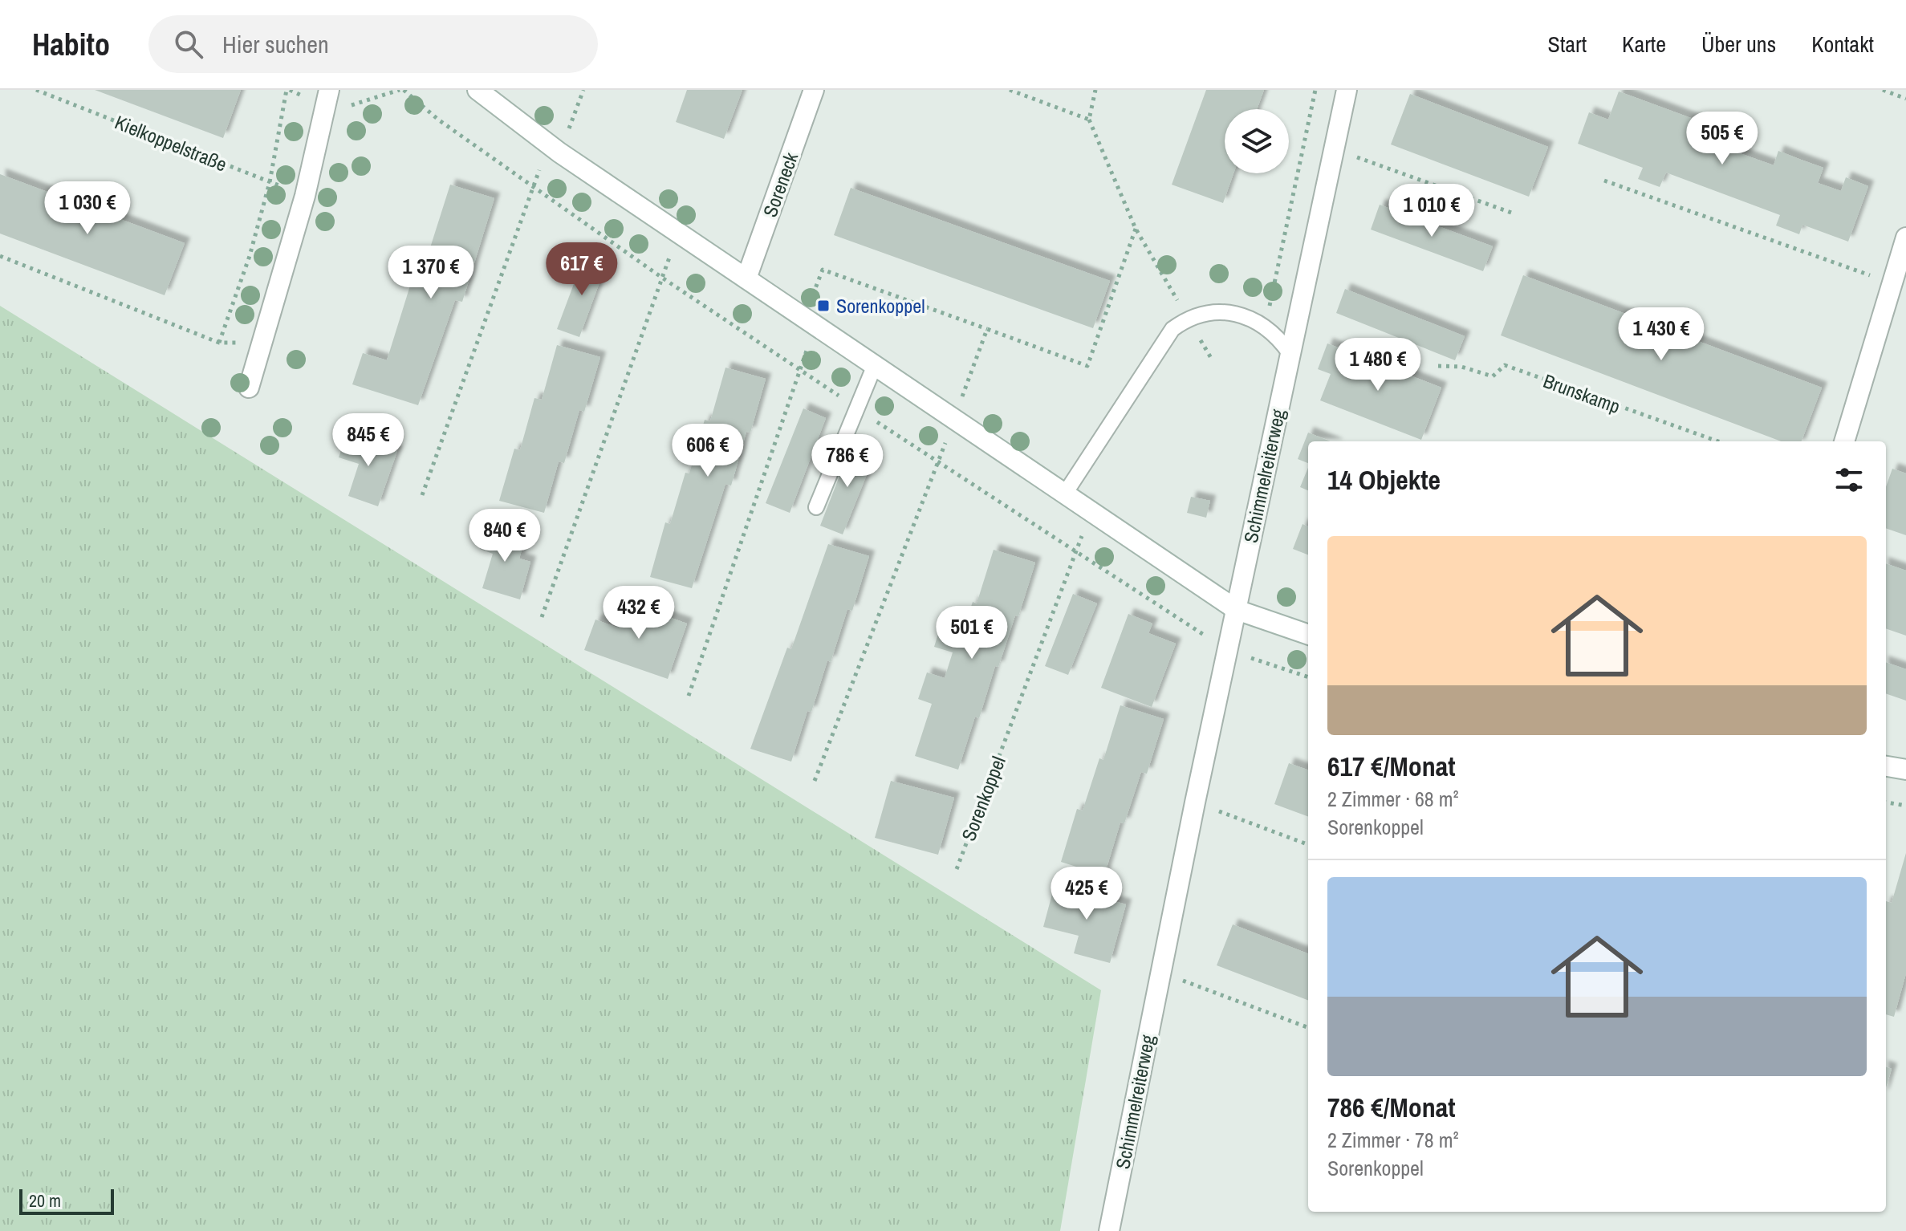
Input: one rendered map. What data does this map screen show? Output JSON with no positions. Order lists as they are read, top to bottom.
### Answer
{
  "streets": {
    "street": ["Soreneck", "Schimmelreiterweg"],
    "path": ["Kielkoppelstraße", "Brunskamp", "Sorenkoppel"]
  },
  "places": {
    "transit": ["Sorenkoppel"]
  },
  "scale_bar": "20 m",
  "page": {
    "header": "Habito",
    "search": "Hier suchen",
    "nav": [
      "Start",
      "Karte",
      "Über uns",
      "Kontakt"
    ],
    "price": [
      "505 €",
      "1 030 €",
      "1 010 €",
      "617 €",
      "1 370 €",
      "1 430 €",
      "1 480 €",
      "845 €",
      "606 €",
      "786 €",
      "840 €",
      "432 €",
      "501 €",
      "425 €"
    ],
    "heading": "14 Objekte",
    "list": [
      {
        "name": "617 €/Monat",
        "note": "2 Zimmer · 68 m² · Sorenkoppel"
      },
      {
        "name": "786 €/Monat",
        "note": "2 Zimmer · 78 m² · Sorenkoppel"
      }
    ],
    "scale": "20 m"
  }
}
